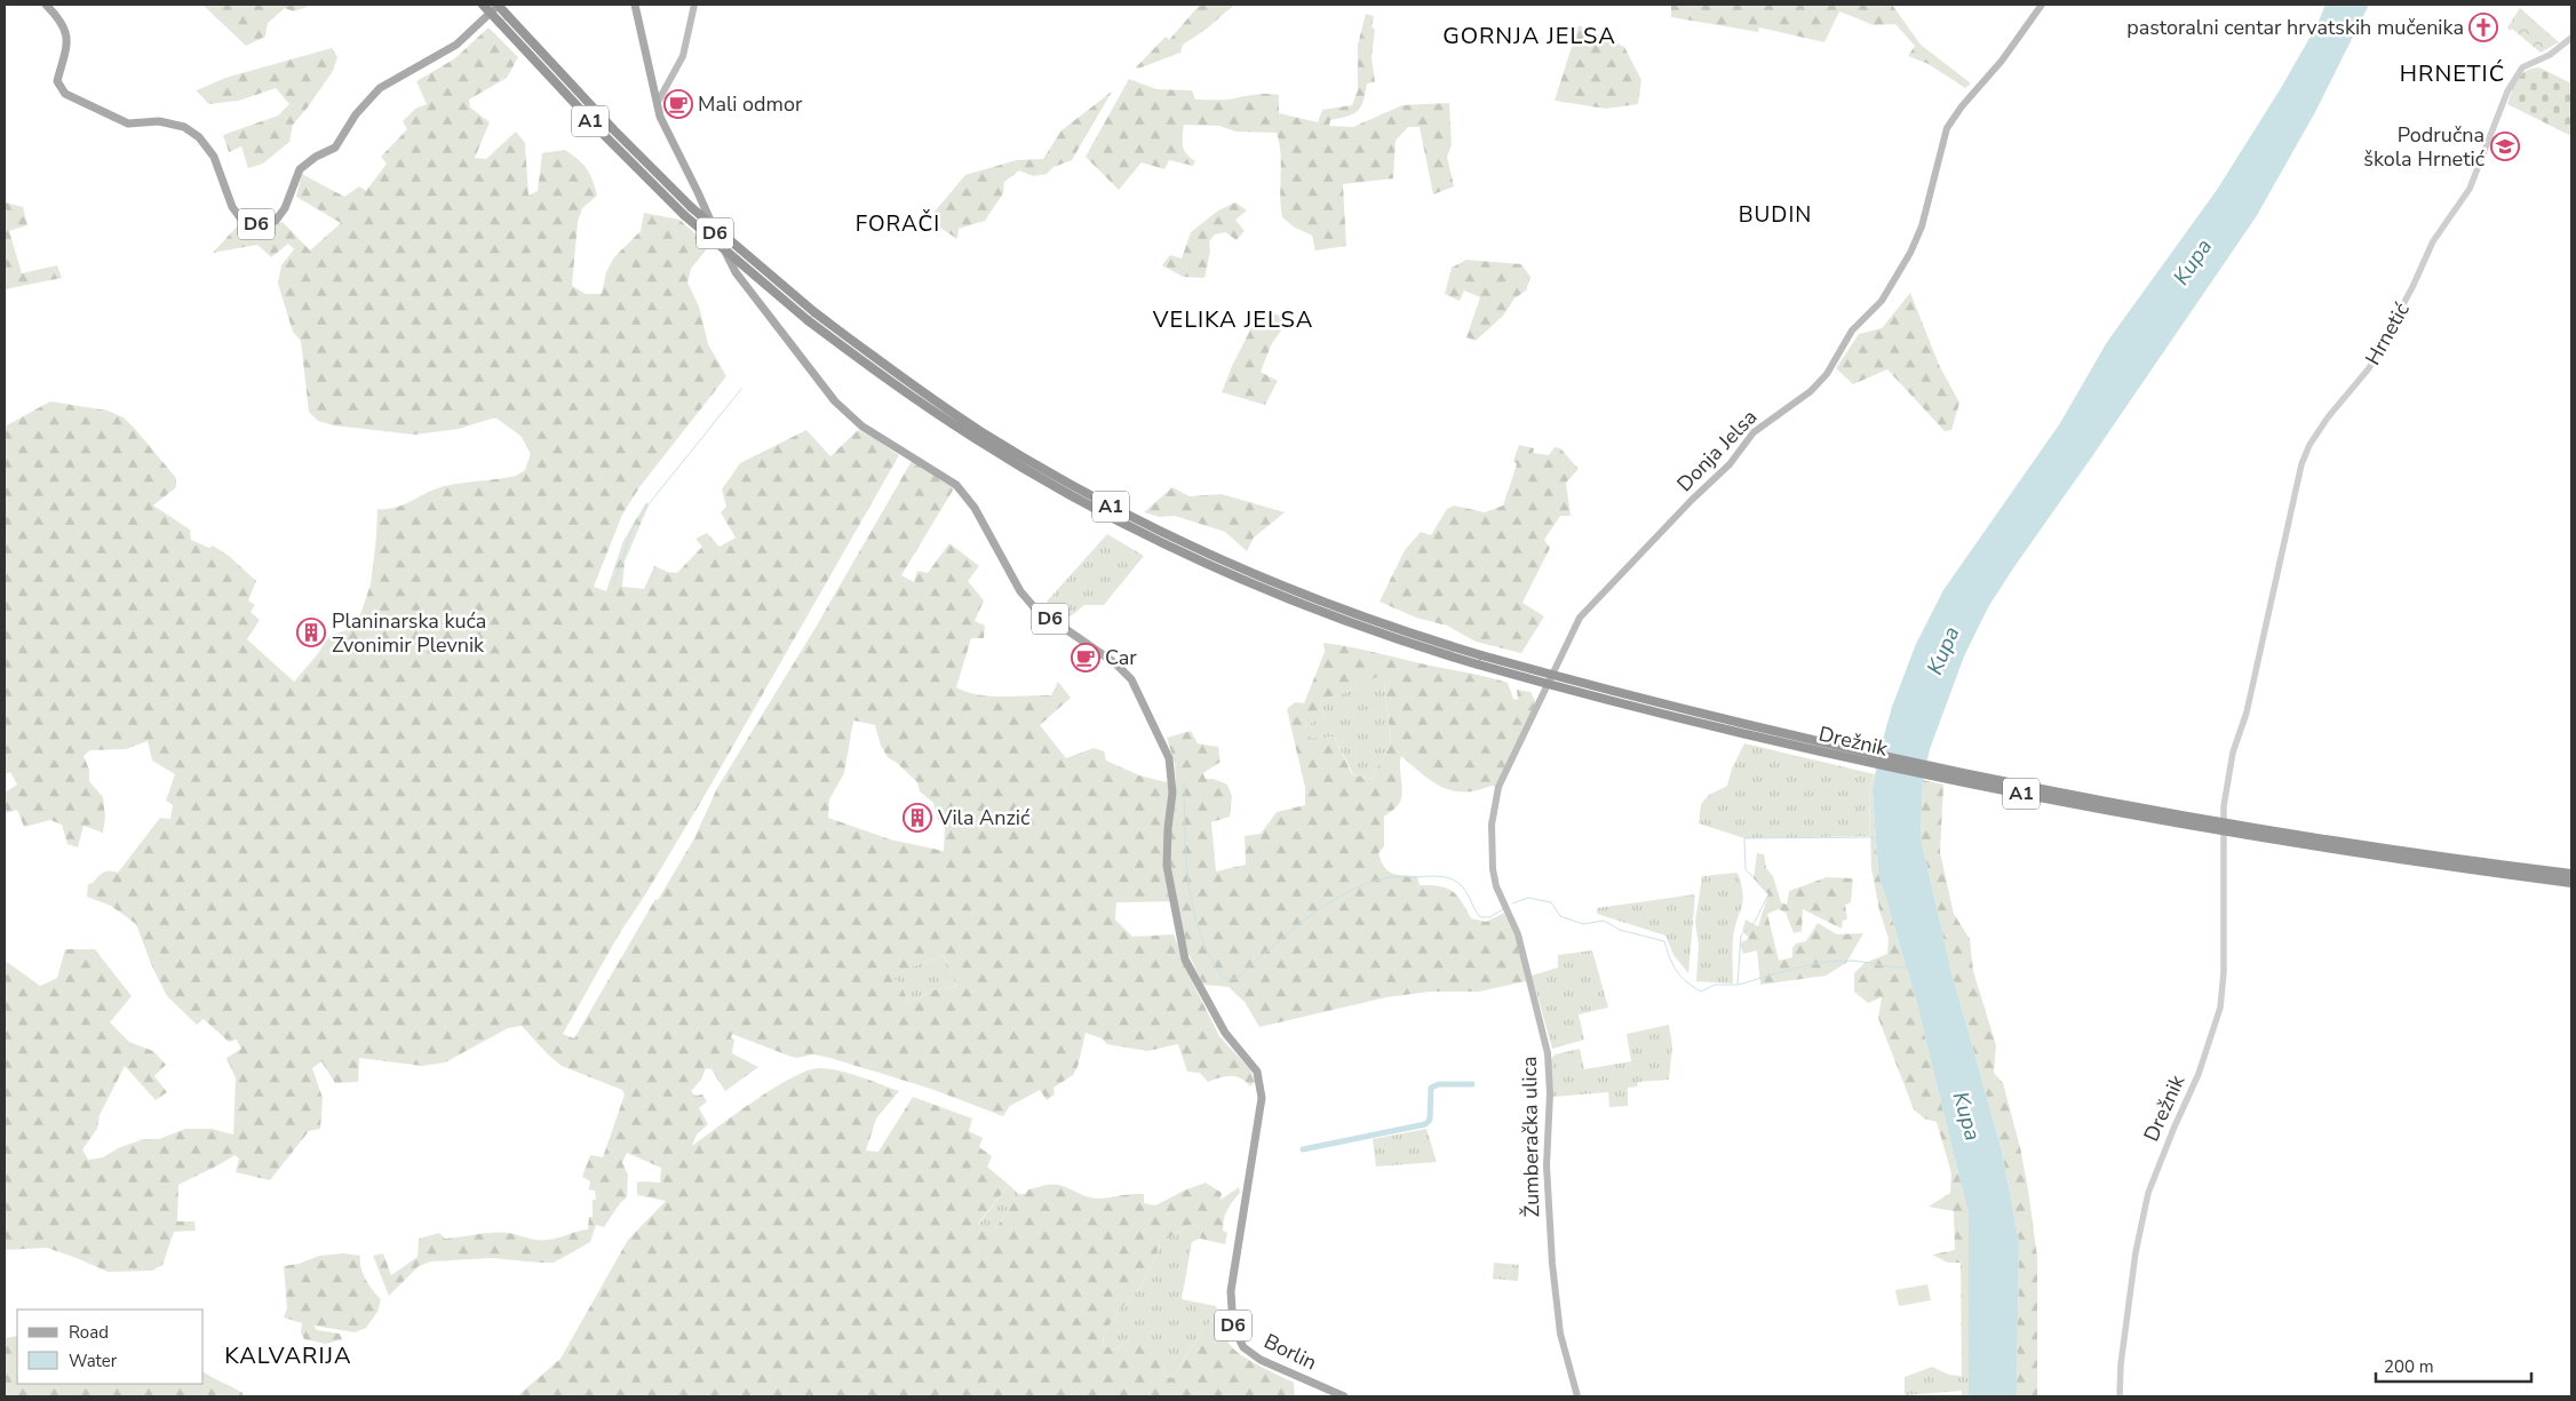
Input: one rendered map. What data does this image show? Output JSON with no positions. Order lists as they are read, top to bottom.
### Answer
{
  "streets": {
    "highway": ["A1", "Drežnik"],
    "main road": [
      "D6",
      "Donja Jelsa",
      "Žumberačka ulica",
      "Borlin"
    ],
    "street": ["Hrnetić"]
  },
  "crossings": [
    ["A1", "D6"],
    ["A1", "Drežnik"],
    ["D6", "Borlin"],
    ["Hrnetić", "Drežnik"],
    ["Donja Jelsa", "Žumberačka ulica"]
  ],
  "districts": [
    "GORNJA JELSA",
    "HRNETIĆ",
    "BUDIN",
    "FORAČI",
    "VELIKA JELSA",
    "KALVARIJA"
  ],
  "water": ["Kupa"],
  "places": {
    "church": ["pastoralni centar hrvatskih mučenika"],
    "cafe": ["Mali odmor", "Car"],
    "school or university": ["Područna škola Hrnetić"],
    "building": ["Planinarska kuća Zvonimir Plevnik", "Vila Anzić"]
  },
  "legend": ["Road", "Water"],
  "scale_bar": "200 m"
}
